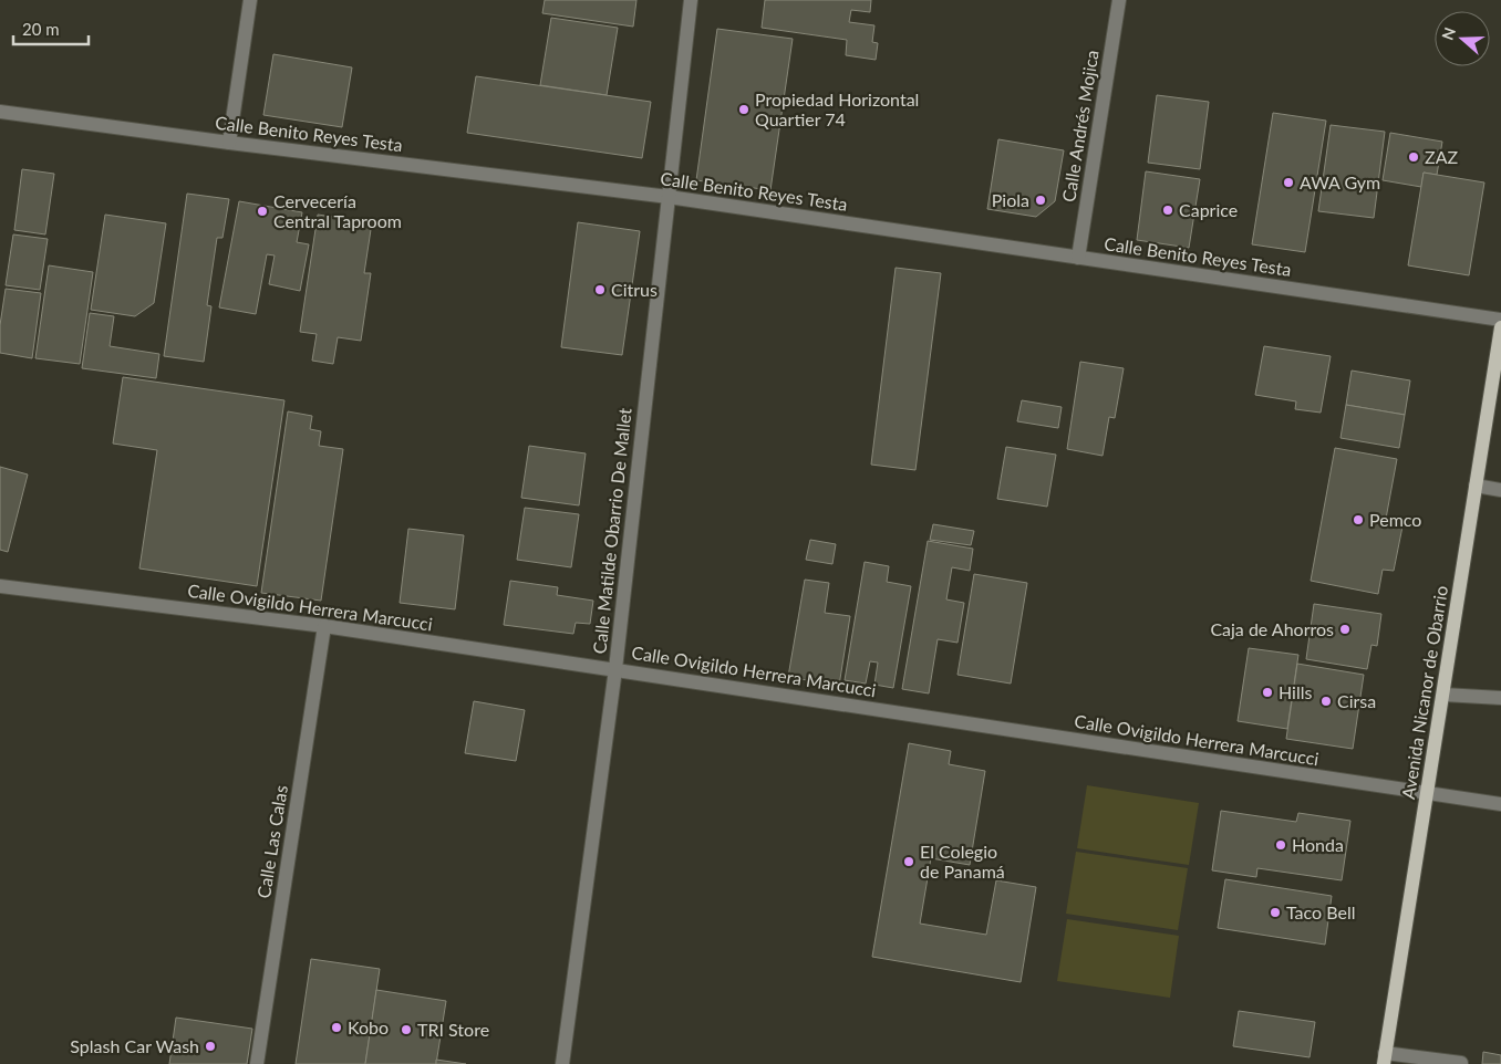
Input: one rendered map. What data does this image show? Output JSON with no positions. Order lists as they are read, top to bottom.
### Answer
{
  "streets": {
    "main road": ["Avenida Nicanor de Obarrio"],
    "street": [
      "Calle Andrés Mojica",
      "Calle Benito Reyes Testa",
      "Calle Matilde Obarrio De Mallet",
      "Calle Ovigildo Herrera Marcucci",
      "Calle Las Calas"
    ]
  },
  "crossings": [
    ["Calle Andrés Mojica", "Calle Benito Reyes Testa"],
    ["Calle Benito Reyes Testa", "Calle Matilde Obarrio De Mallet"],
    ["Calle Matilde Obarrio De Mallet", "Calle Ovigildo Herrera Marcucci"],
    ["Calle Ovigildo Herrera Marcucci", "Avenida Nicanor de Obarrio"],
    ["Calle Ovigildo Herrera Marcucci", "Calle Las Calas"]
  ],
  "places": [
    "Propiedad Horizontal Quartier 74",
    "ZAZ",
    "AWA Gym",
    "Piola",
    "Caprice",
    "Cervecería Central Taproom",
    "Citrus",
    "Pemco",
    "Caja de Ahorros",
    "Hills",
    "Cirsa",
    "Honda",
    "El Colegio de Panamá",
    "Taco Bell",
    "Kobo",
    "TRI Store",
    "Splash Car Wash"
  ],
  "scale_bar": "20 m",
  "north": "left"
}
